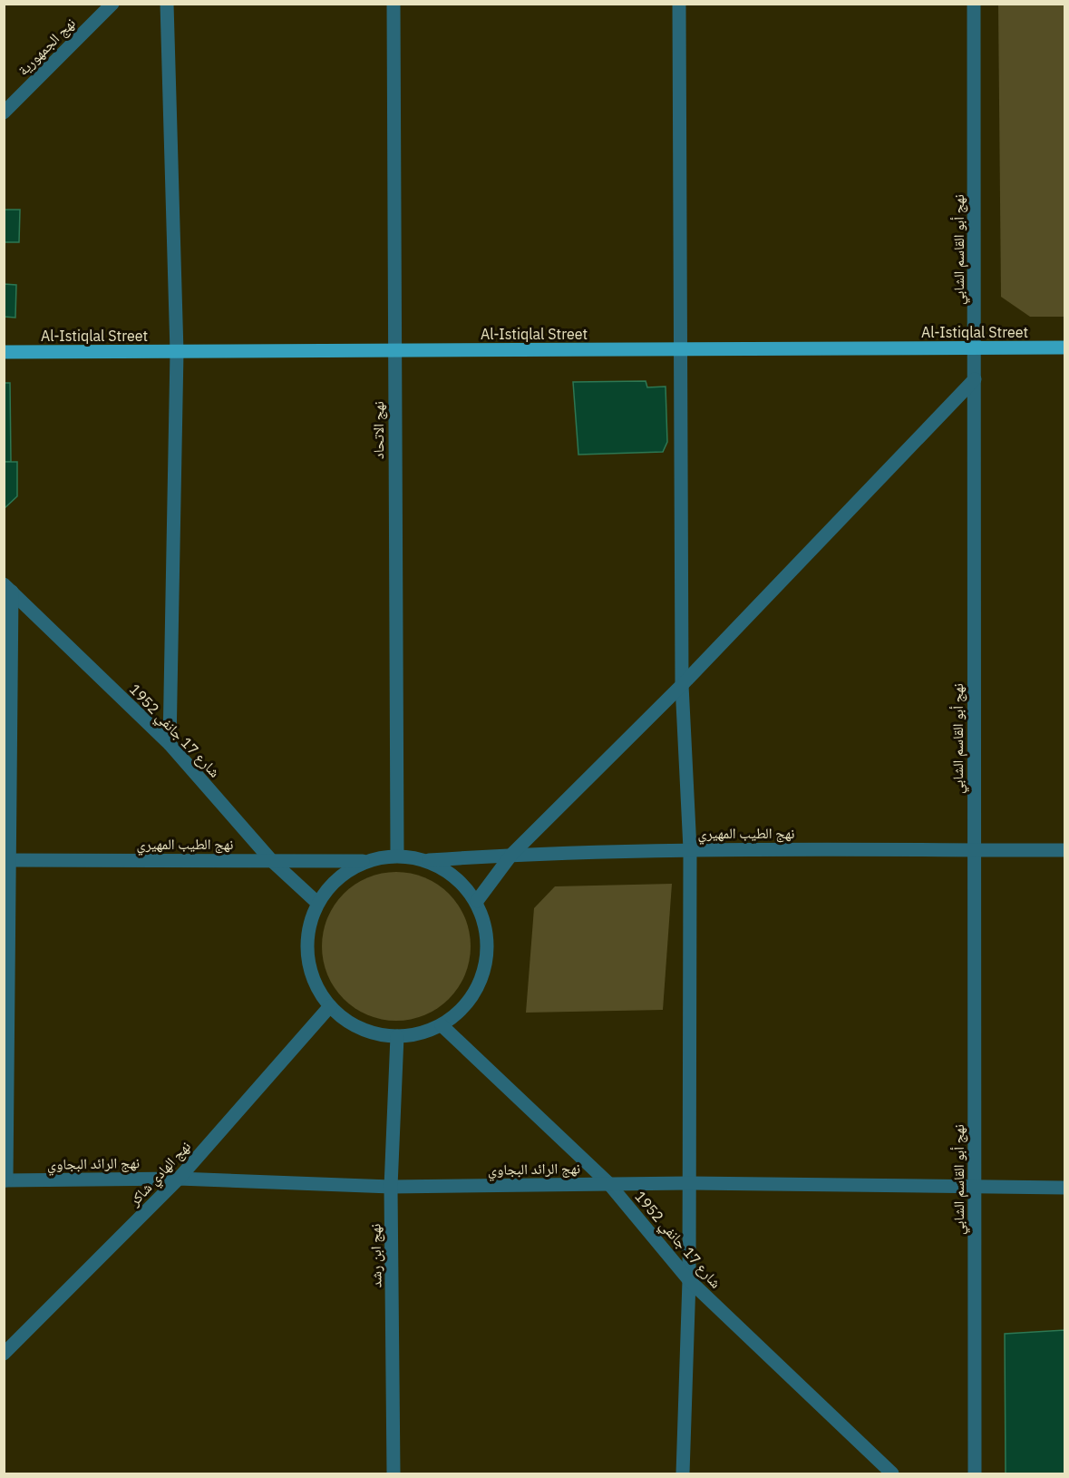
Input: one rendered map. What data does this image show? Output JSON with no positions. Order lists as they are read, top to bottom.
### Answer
{
  "streets": {
    "main road": ["Al-Istiqlal Street"],
    "street": [
      "نهج الجمهورية",
      "نهج أبو القاسم الشابي",
      "نهج الاتحاد",
      "شارع 17 جانفي 1952",
      "نهج الطيب المهيري",
      "نهج الرائد البجاوي",
      "نهج الهادي شاكر",
      "نهج ابن رشد"
    ]
  },
  "crossings": [
    ["نهج أبو القاسم الشابي", "Al-Istiqlal Street"],
    ["نهج أبو القاسم الشابي", "نهج الطيب المهيري"],
    ["نهج أبو القاسم الشابي", "نهج الرائد البجاوي"],
    ["Al-Istiqlal Street", "نهج الاتحاد"],
    ["نهج الاتحاد", "شارع 17 جانفي 1952"],
    ["نهج الاتحاد", "نهج الطيب المهيري"],
    ["نهج الاتحاد", "نهج الهادي شاكر"],
    ["نهج الاتحاد", "نهج ابن رشد"],
    ["شارع 17 جانفي 1952", "نهج الطيب المهيري"],
    ["شارع 17 جانفي 1952", "نهج الرائد البجاوي"],
    ["شارع 17 جانفي 1952", "نهج الهادي شاكر"],
    ["شارع 17 جانفي 1952", "نهج ابن رشد"],
    ["نهج الطيب المهيري", "نهج الهادي شاكر"],
    ["نهج الطيب المهيري", "نهج ابن رشد"],
    ["نهج الرائد البجاوي", "نهج الهادي شاكر"],
    ["نهج الرائد البجاوي", "نهج ابن رشد"],
    ["نهج الهادي شاكر", "نهج ابن رشد"]
  ]
}
